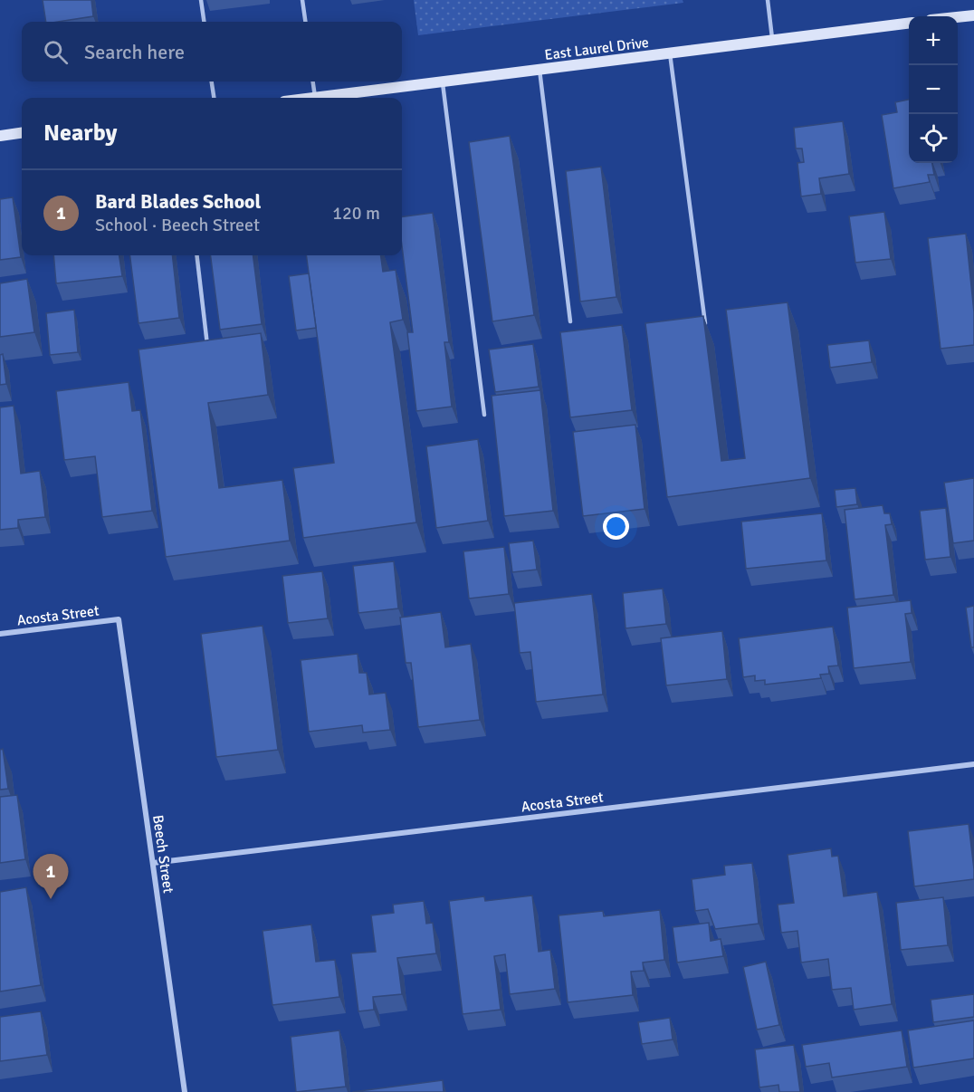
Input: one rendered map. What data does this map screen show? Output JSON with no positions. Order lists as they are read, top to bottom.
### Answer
{
  "streets": {
    "street": ["East Laurel Drive", "Acosta Street", "Beech Street"]
  },
  "crossings": [
    ["Acosta Street", "Beech Street"]
  ],
  "page": {
    "map_buttons": ["+", "−"],
    "search": "Search here",
    "heading": "Nearby",
    "list": [
      {
        "mark": "1",
        "name": "Bard Blades School",
        "note": "School · Beech Street",
        "value": "120 m"
      }
    ],
    "pins": "1"
  }
}
